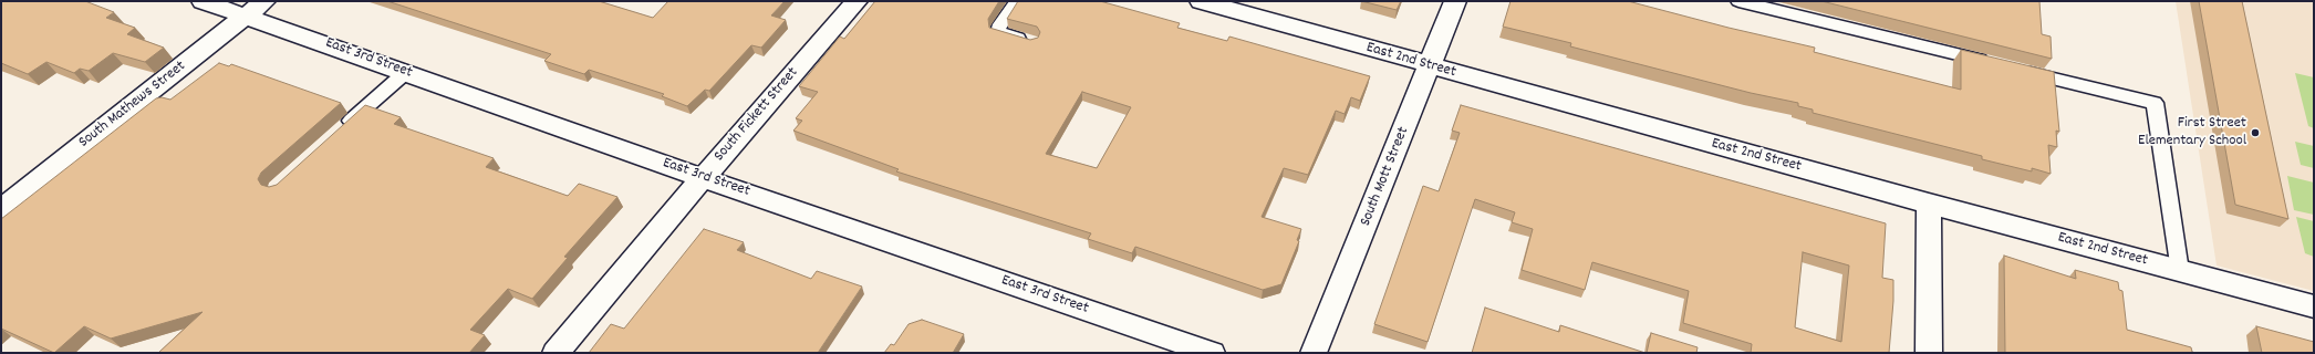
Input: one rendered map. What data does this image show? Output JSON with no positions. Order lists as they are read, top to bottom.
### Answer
{
  "streets": {
    "street": [
      "East 3rd Street",
      "East 2nd Street",
      "South Mathews Street",
      "South Fickett Street",
      "South Mott Street"
    ]
  },
  "crossings": [
    ["East 3rd Street", "South Mathews Street"],
    ["East 3rd Street", "South Fickett Street"],
    ["East 2nd Street", "South Mott Street"]
  ],
  "places": ["First Street Elementary School"]
}
